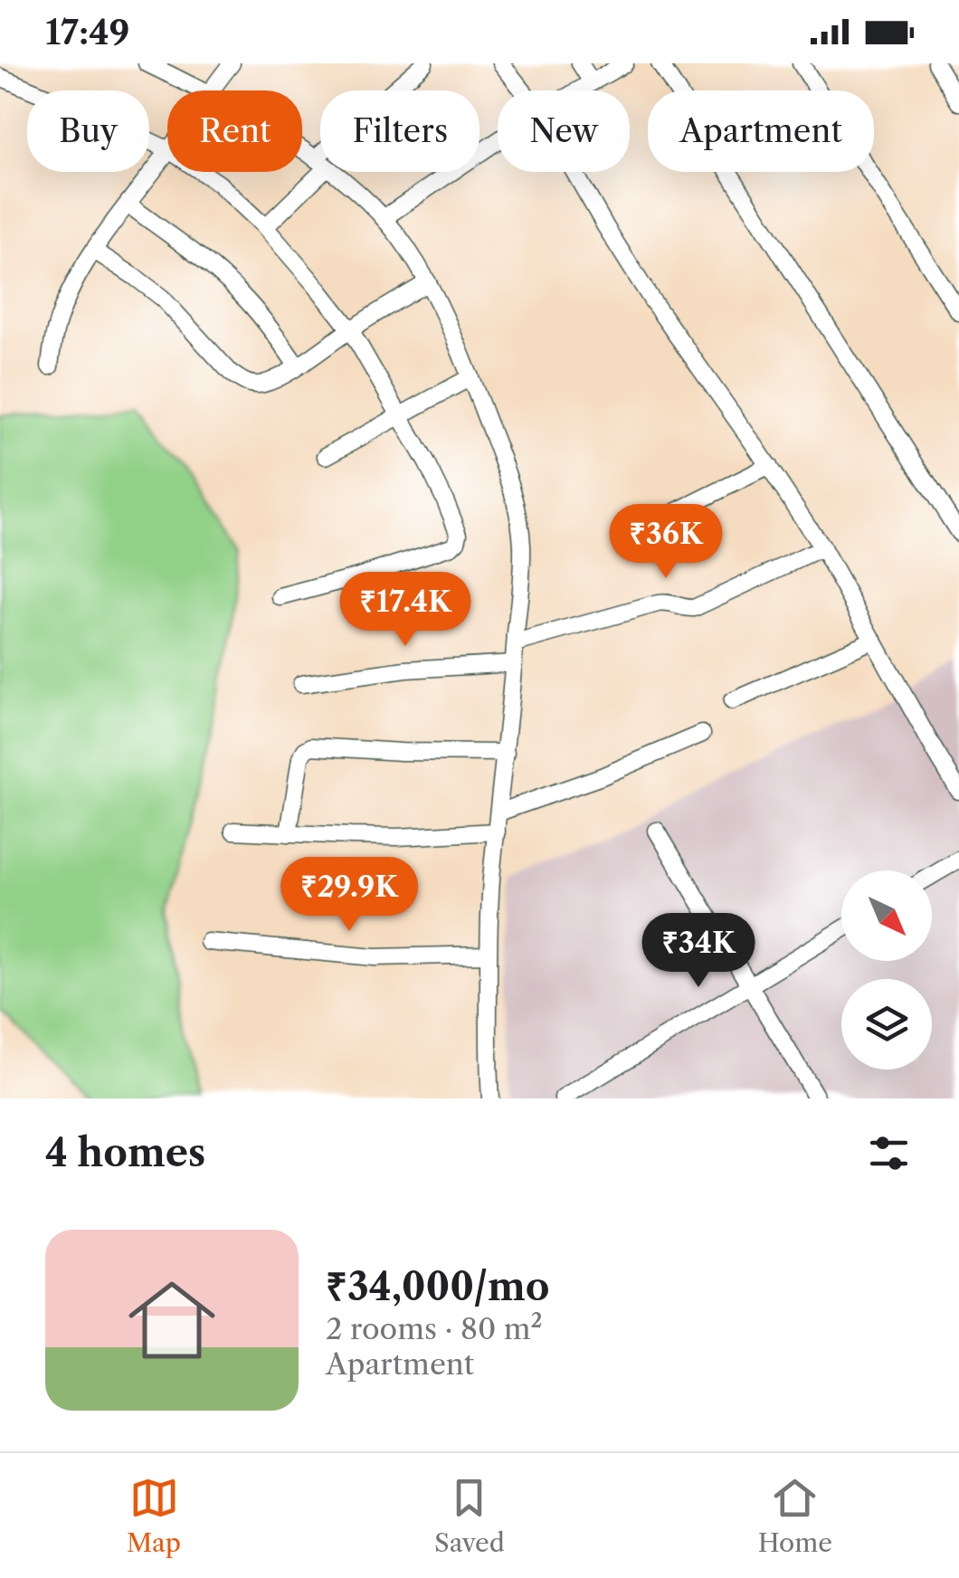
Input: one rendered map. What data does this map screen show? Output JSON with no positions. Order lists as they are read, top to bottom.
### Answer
{
  "north": "bottom right",
  "page": {
    "status": "17:49",
    "chip": [
      "Buy",
      "Rent",
      "Filters",
      "New",
      "Apartment"
    ],
    "price": [
      "₹36K",
      "₹17.4K",
      "₹29.9K",
      "₹34K"
    ],
    "heading": "4 homes",
    "list": [
      {
        "name": "₹34,000/mo",
        "note": "2 rooms · 80 m² · Apartment"
      }
    ],
    "tabs": ["Map", "Saved", "Home"]
  }
}
